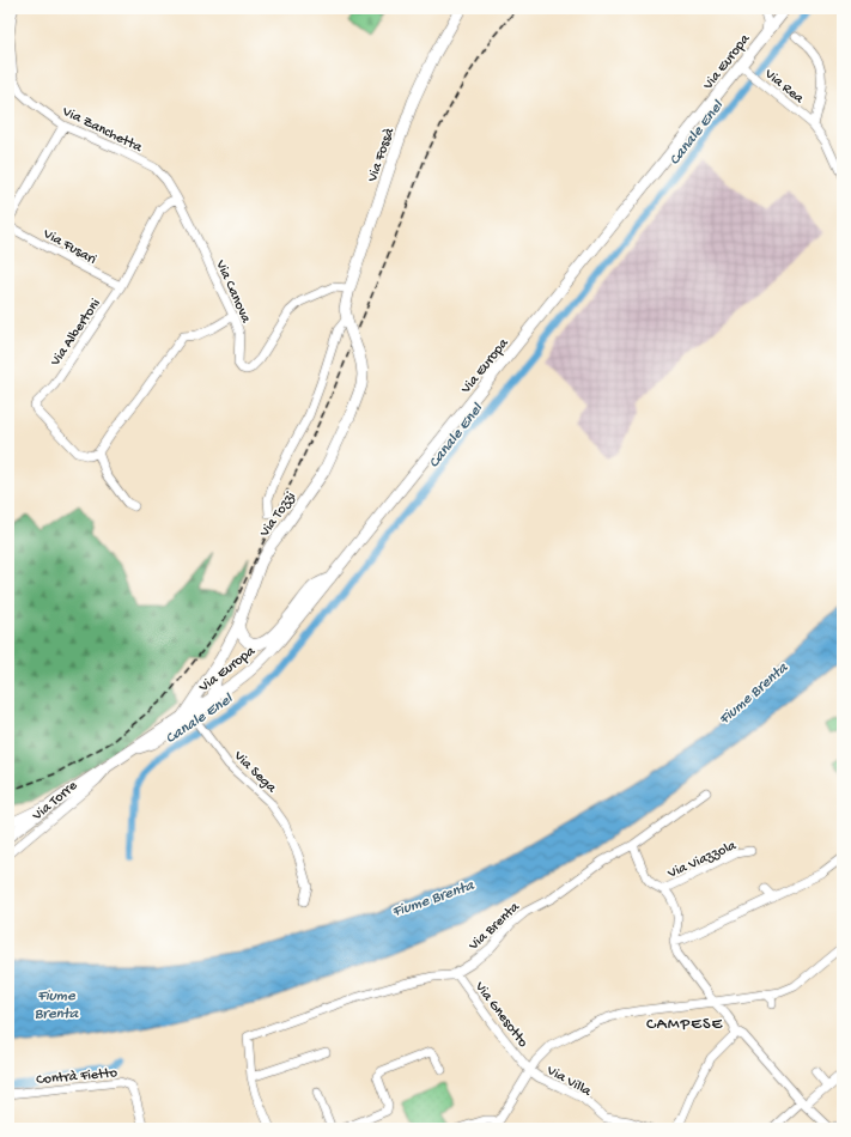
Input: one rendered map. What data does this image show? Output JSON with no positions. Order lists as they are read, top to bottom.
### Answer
{
  "streets": {
    "main road": ["Via Europa", "Via Fossà", "Via Tozzi"],
    "street": [
      "Via Rea",
      "Via Zanchetta",
      "Via Fusari",
      "Via Canova",
      "Via Albertoni",
      "Via Sega",
      "Via Torre",
      "Via Viazzola",
      "Via Brenta",
      "Via Gnesotto",
      "Contrà Fietto",
      "Via Villa"
    ]
  },
  "crossings": [
    ["Via Europa", "Via Rea"],
    ["Via Europa", "Via Torre"],
    ["Via Zanchetta", "Via Canova"],
    ["Via Zanchetta", "Via Albertoni"],
    ["Via Fossà", "Via Canova"],
    ["Via Fossà", "Via Tozzi"],
    ["Via Fusari", "Via Albertoni"],
    ["Via Canova", "Via Albertoni"],
    ["Via Viazzola", "Via Brenta"],
    ["Via Brenta", "Via Gnesotto"],
    ["Via Gnesotto", "Via Villa"]
  ],
  "districts": ["CAMPESE"],
  "water": ["Canale Enel", "Fiume Brenta"]
}
